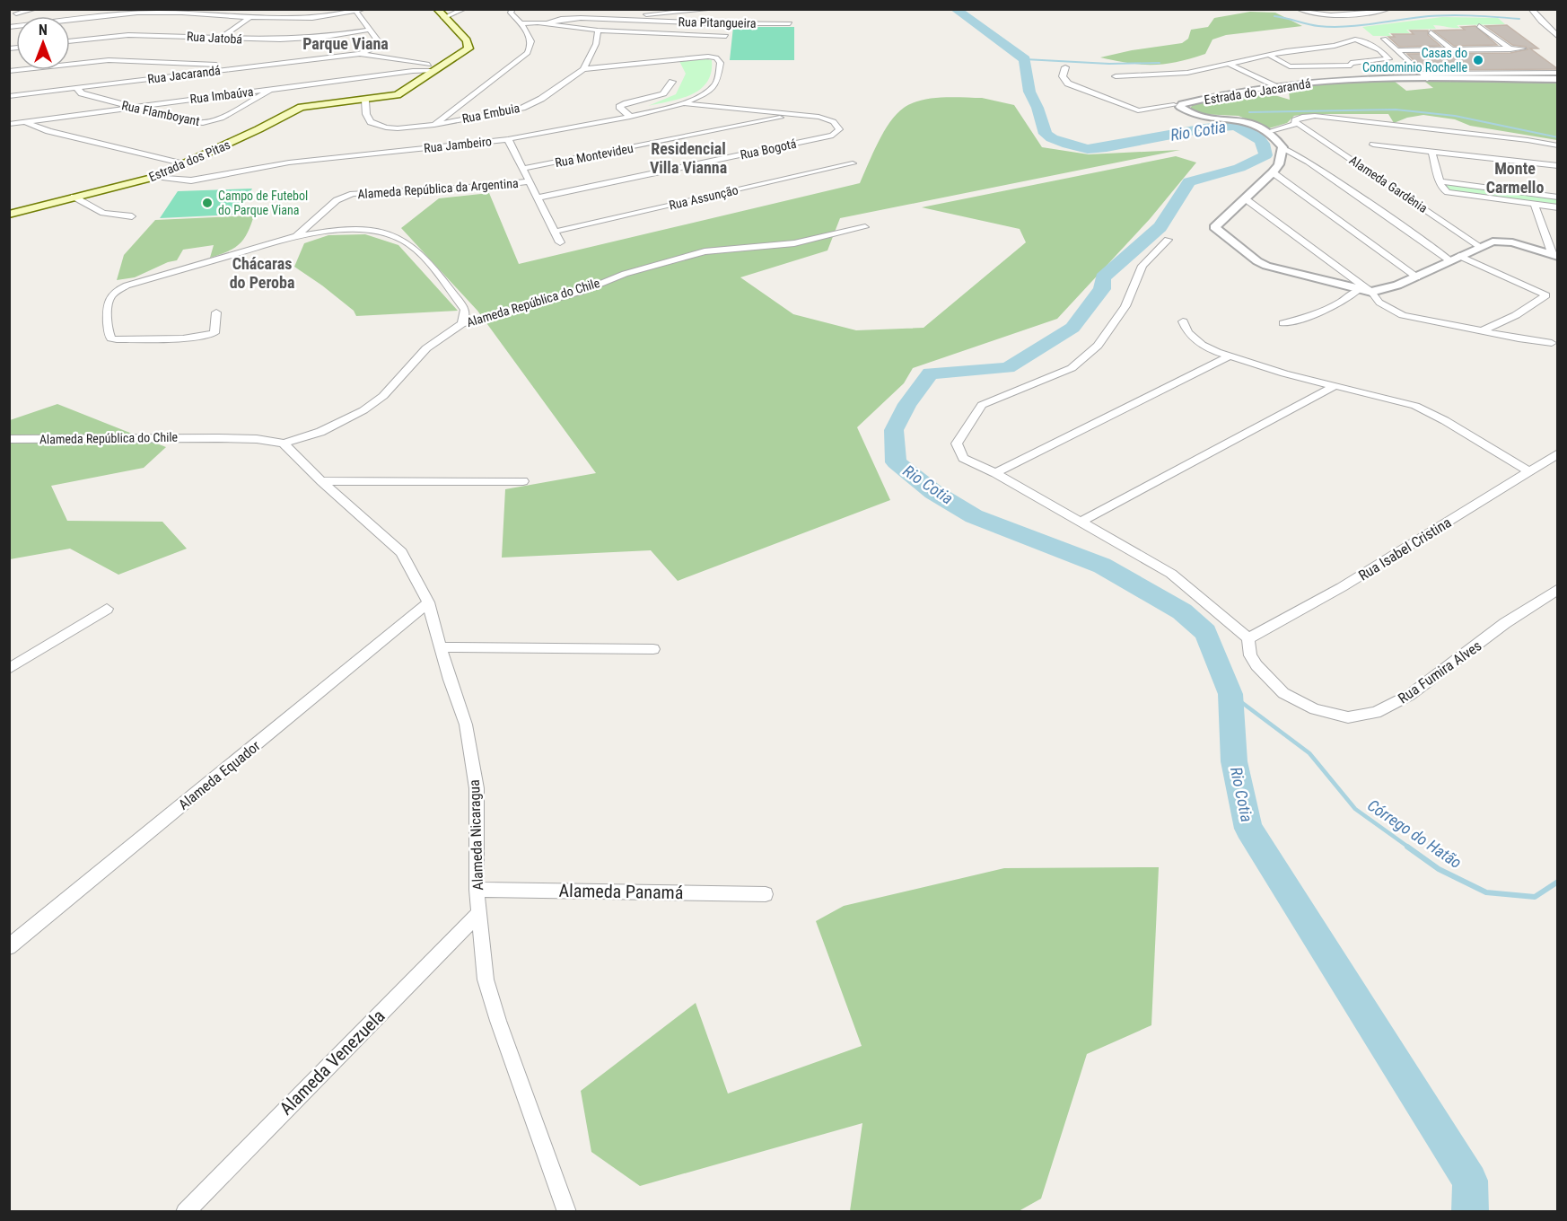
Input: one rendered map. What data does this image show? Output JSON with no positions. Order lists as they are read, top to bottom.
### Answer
{
  "streets": {
    "main road": ["Estrada dos Pitas"],
    "street": [
      "Rua Pitangueira",
      "Rua Jatobá",
      "Rua Jacarandá",
      "Estrada do Jacarandá",
      "Rua Imbaúva",
      "Rua Flamboyant",
      "Rua Embuia",
      "Rua Jambeiro",
      "Rua Bogotá",
      "Rua Montevideu",
      "Alameda Gardênia",
      "Alameda República da Argentina",
      "Rua Assunção",
      "Alameda República do Chile",
      "Rua Isabel Cristina",
      "Rua Fumira Alves",
      "Alameda Equador",
      "Alameda Nicaragua",
      "Alameda Panamá",
      "Alameda Venezuela"
    ]
  },
  "crossings": [
    ["Rua Jacarandá", "Rua Imbaúva"],
    ["Rua Jacarandá", "Rua Flamboyant"],
    ["Rua Jacarandá", "Estrada dos Pitas"],
    ["Rua Imbaúva", "Rua Flamboyant"],
    ["Rua Imbaúva", "Estrada dos Pitas"],
    ["Rua Embuia", "Rua Jambeiro"],
    ["Rua Embuia", "Estrada dos Pitas"],
    ["Rua Jambeiro", "Rua Bogotá"],
    ["Rua Jambeiro", "Estrada dos Pitas"],
    ["Rua Bogotá", "Rua Montevideu"],
    ["Alameda República do Chile", "Alameda Nicaragua"],
    ["Rua Isabel Cristina", "Rua Fumira Alves"],
    ["Alameda Equador", "Alameda Nicaragua"],
    ["Alameda Nicaragua", "Alameda Panamá"],
    ["Alameda Nicaragua", "Alameda Venezuela"]
  ],
  "districts": [
    "Parque Viana",
    "Residencial Villa Vianna",
    "Monte Carmello",
    "Chácaras do Peroba"
  ],
  "water": ["Rio Cotia", "Córrego do Hatão"],
  "places": ["Casas do Condominio Rochelle", "Campo de Futebol do Parque Viana"],
  "north": "top"
}
